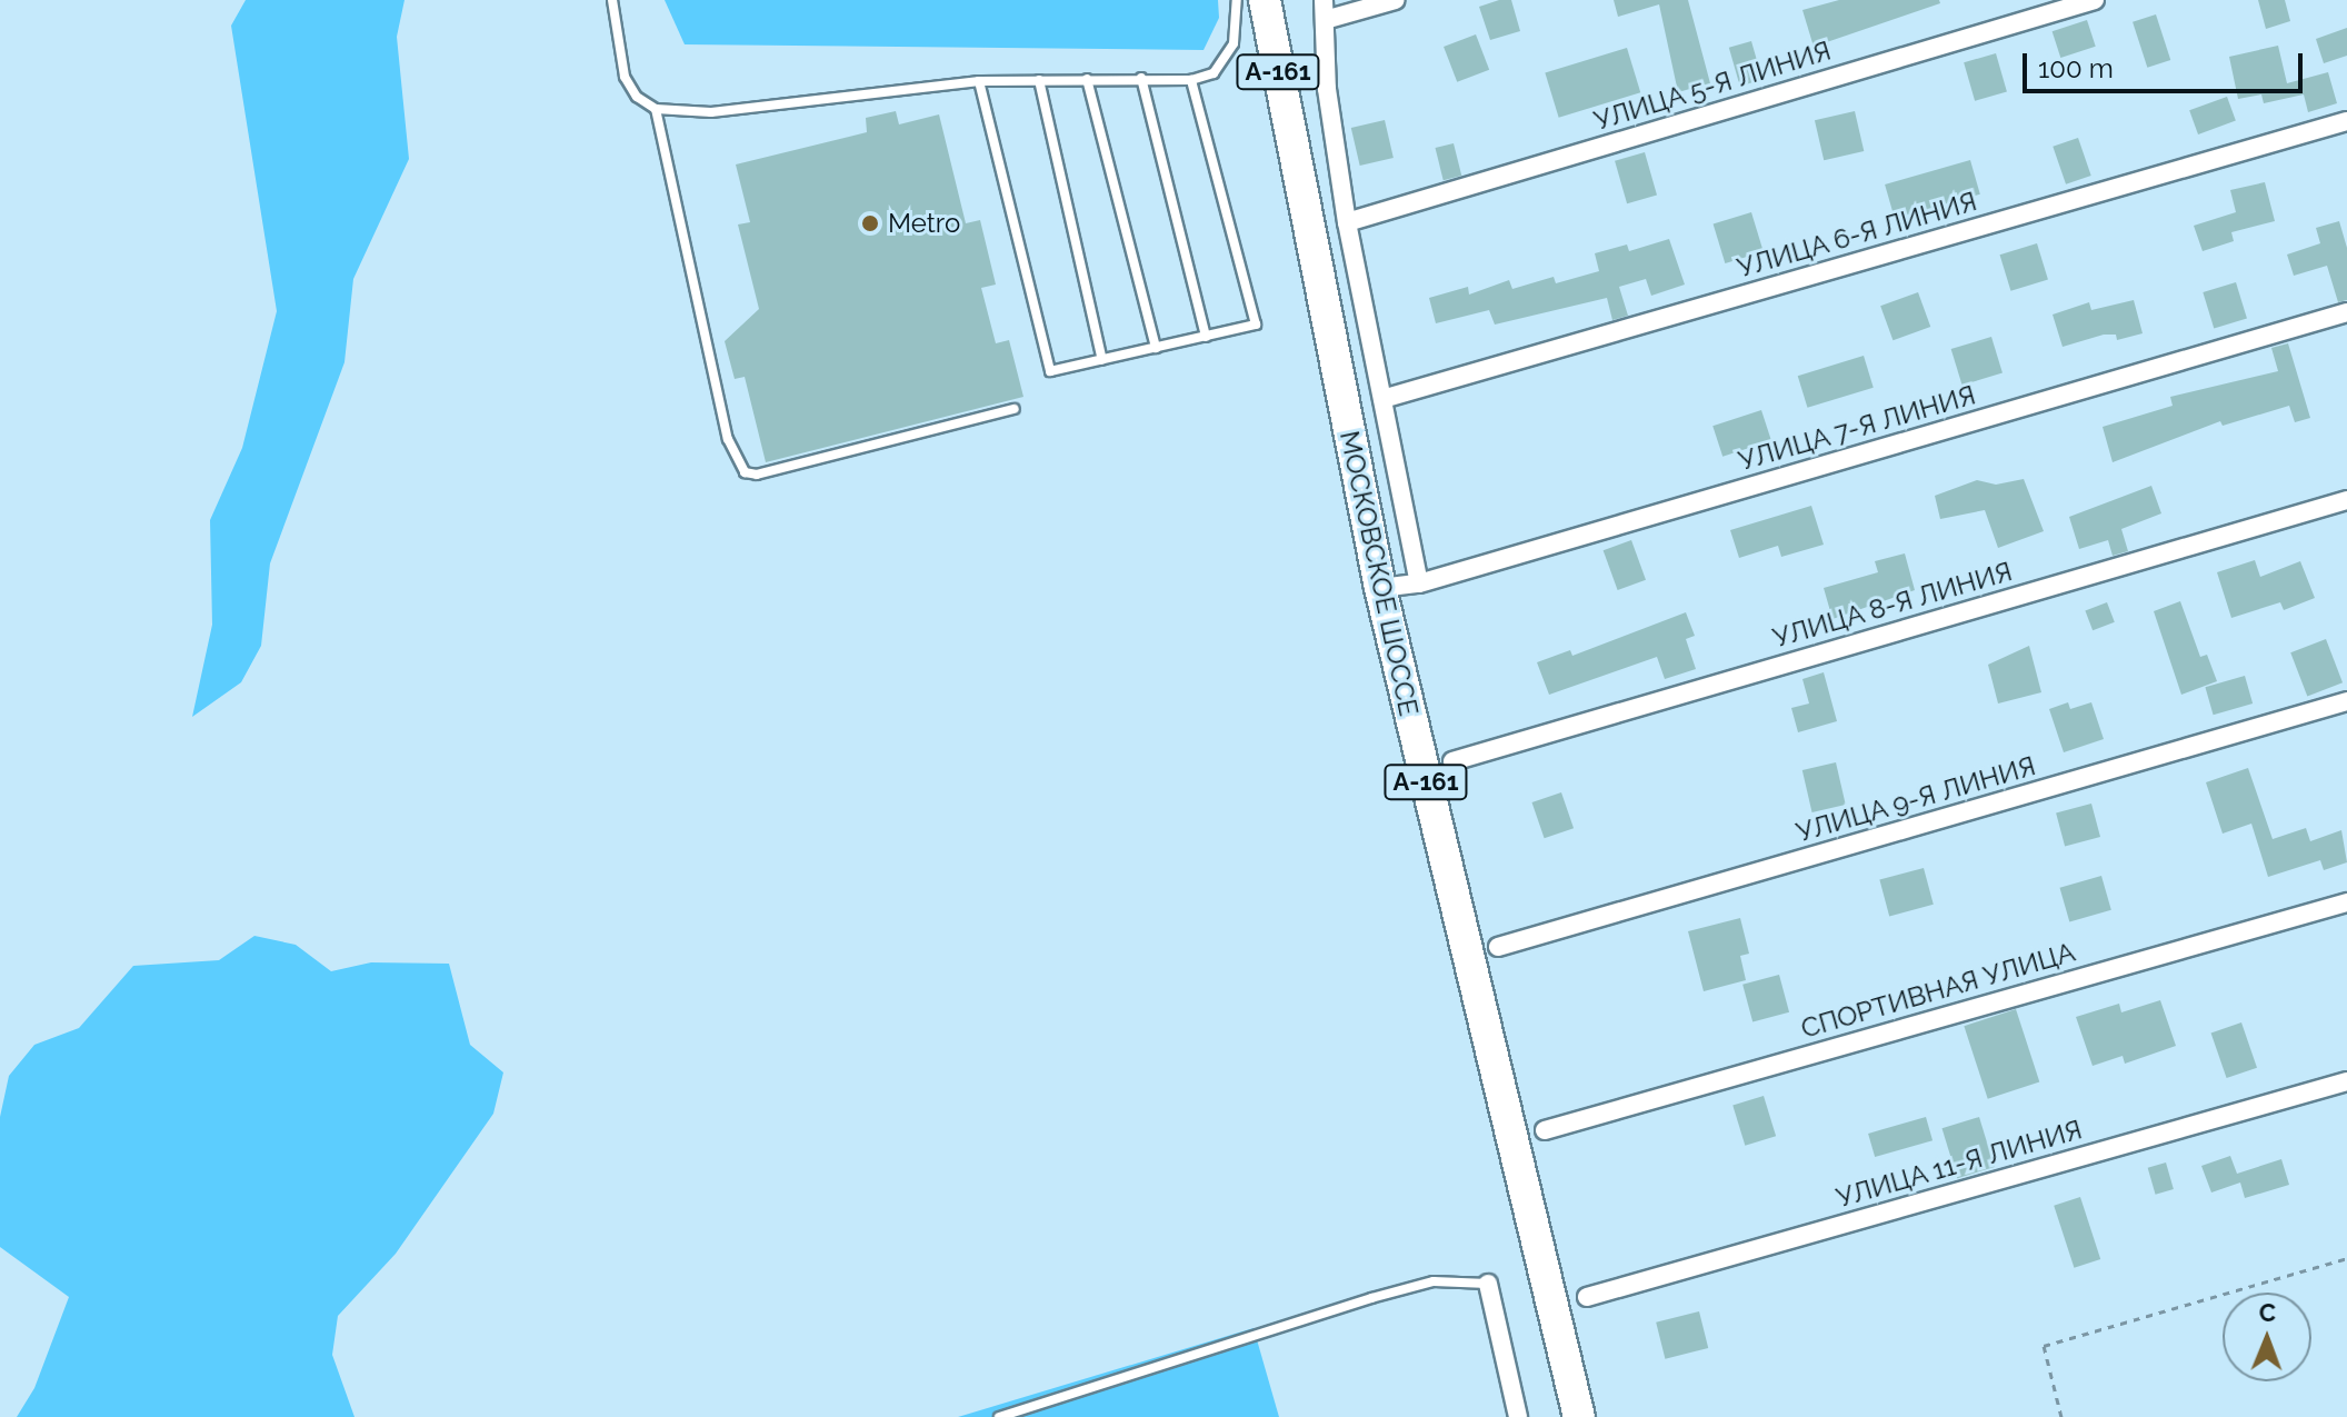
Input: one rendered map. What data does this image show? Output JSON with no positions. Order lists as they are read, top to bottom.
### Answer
{
  "streets": {
    "highway": ["А-161", "МОСКОВСКОЕ ШОССЕ"],
    "street": [
      "УЛИЦА 5-Я ЛИНИЯ",
      "УЛИЦА 6-Я ЛИНИЯ",
      "УЛИЦА 7-Я ЛИНИЯ",
      "УЛИЦА 8-Я ЛИНИЯ",
      "УЛИЦА 9-Я ЛИНИЯ",
      "СПОРТИВНАЯ УЛИЦА",
      "УЛИЦА 11-Я ЛИНИЯ"
    ]
  },
  "crossings": [
    ["А-161", "МОСКОВСКОЕ ШОССЕ"],
    ["УЛИЦА 7-Я ЛИНИЯ", "МОСКОВСКОЕ ШОССЕ"]
  ],
  "places": ["Metro"],
  "scale_bar": "100 m",
  "north": "top"
}
